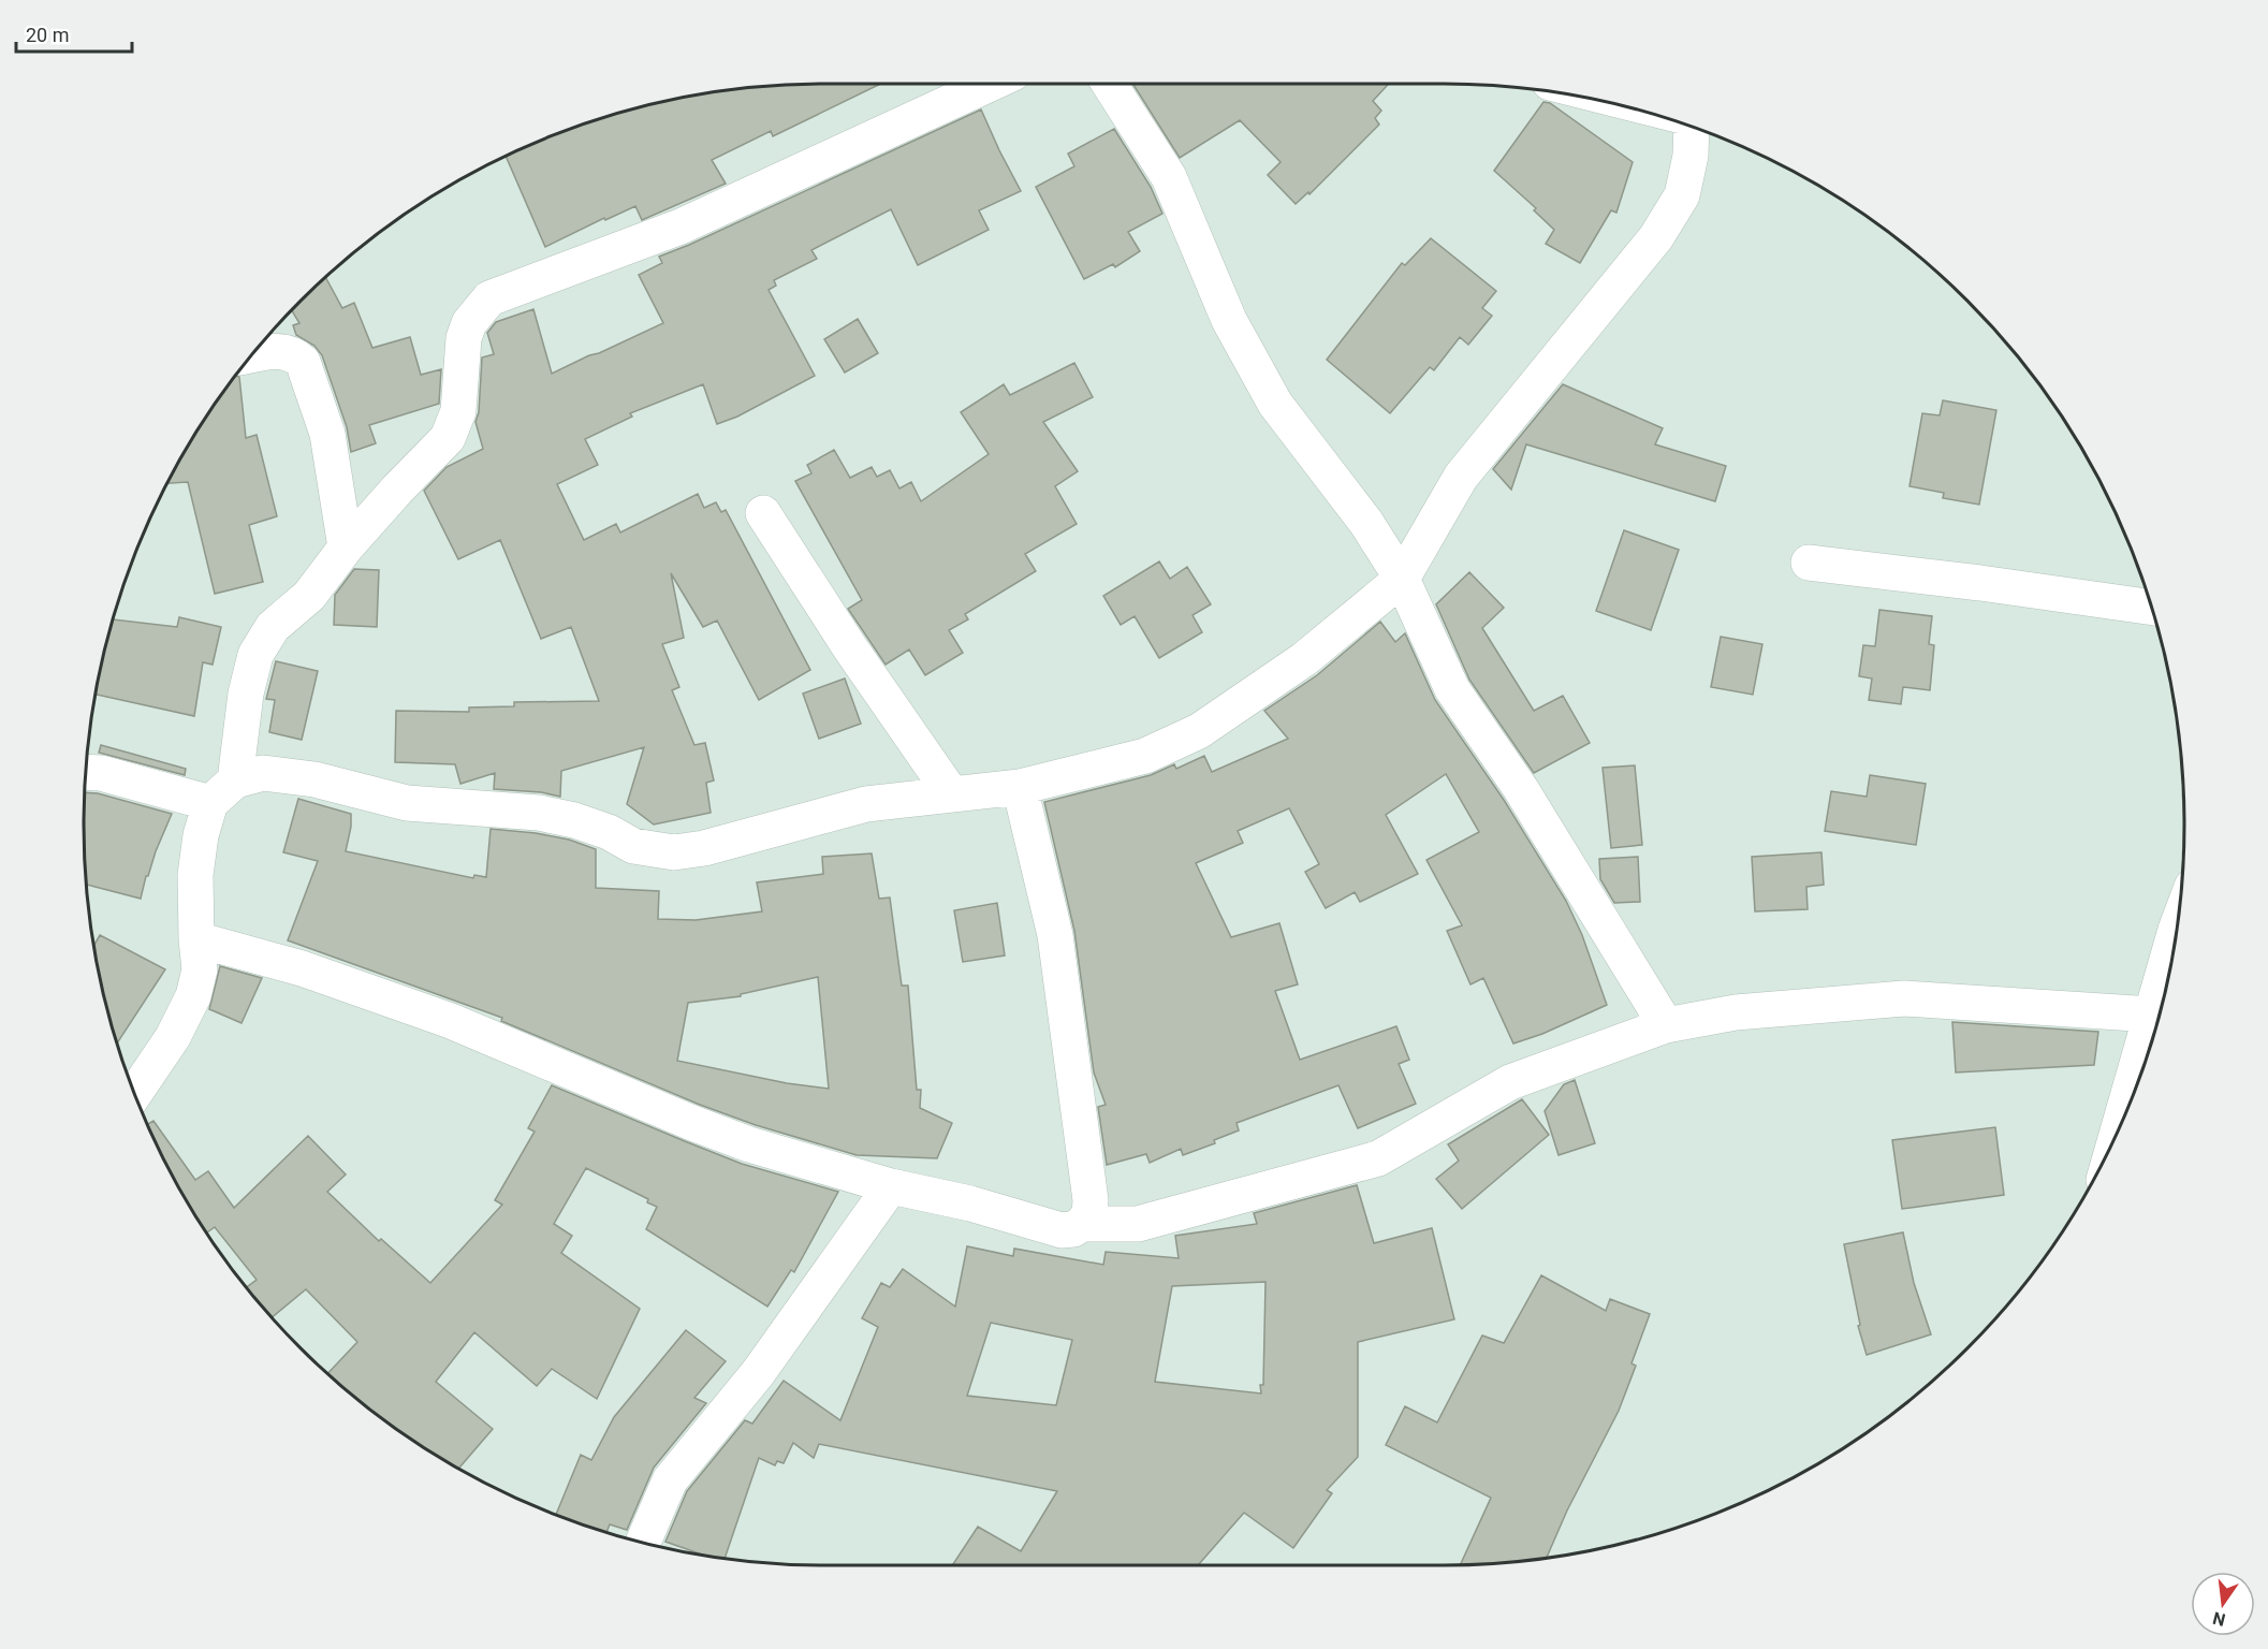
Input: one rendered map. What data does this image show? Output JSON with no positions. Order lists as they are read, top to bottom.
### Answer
{
  "scale_bar": "20 m",
  "north": "bottom"
}
